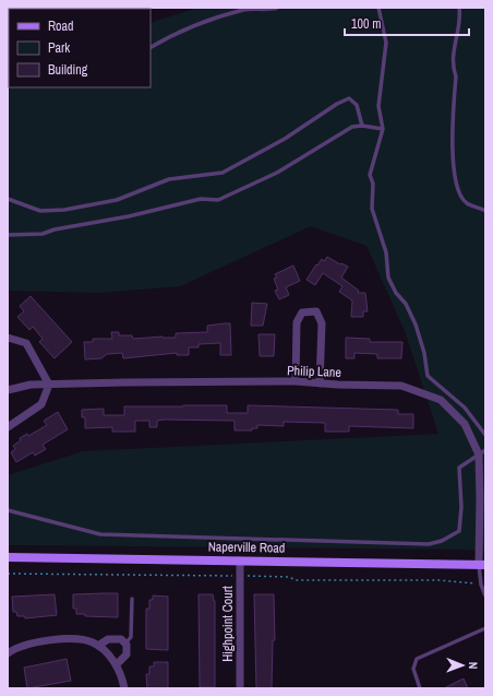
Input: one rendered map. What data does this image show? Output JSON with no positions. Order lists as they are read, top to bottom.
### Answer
{
  "streets": {
    "street": ["Philip Lane", "Naperville Road", "Highpoint Court"]
  },
  "crossings": [
    ["Philip Lane", "Naperville Road"],
    ["Naperville Road", "Highpoint Court"]
  ],
  "legend": ["Road", "Park", "Building"],
  "scale_bar": "100 m",
  "north": "right"
}
